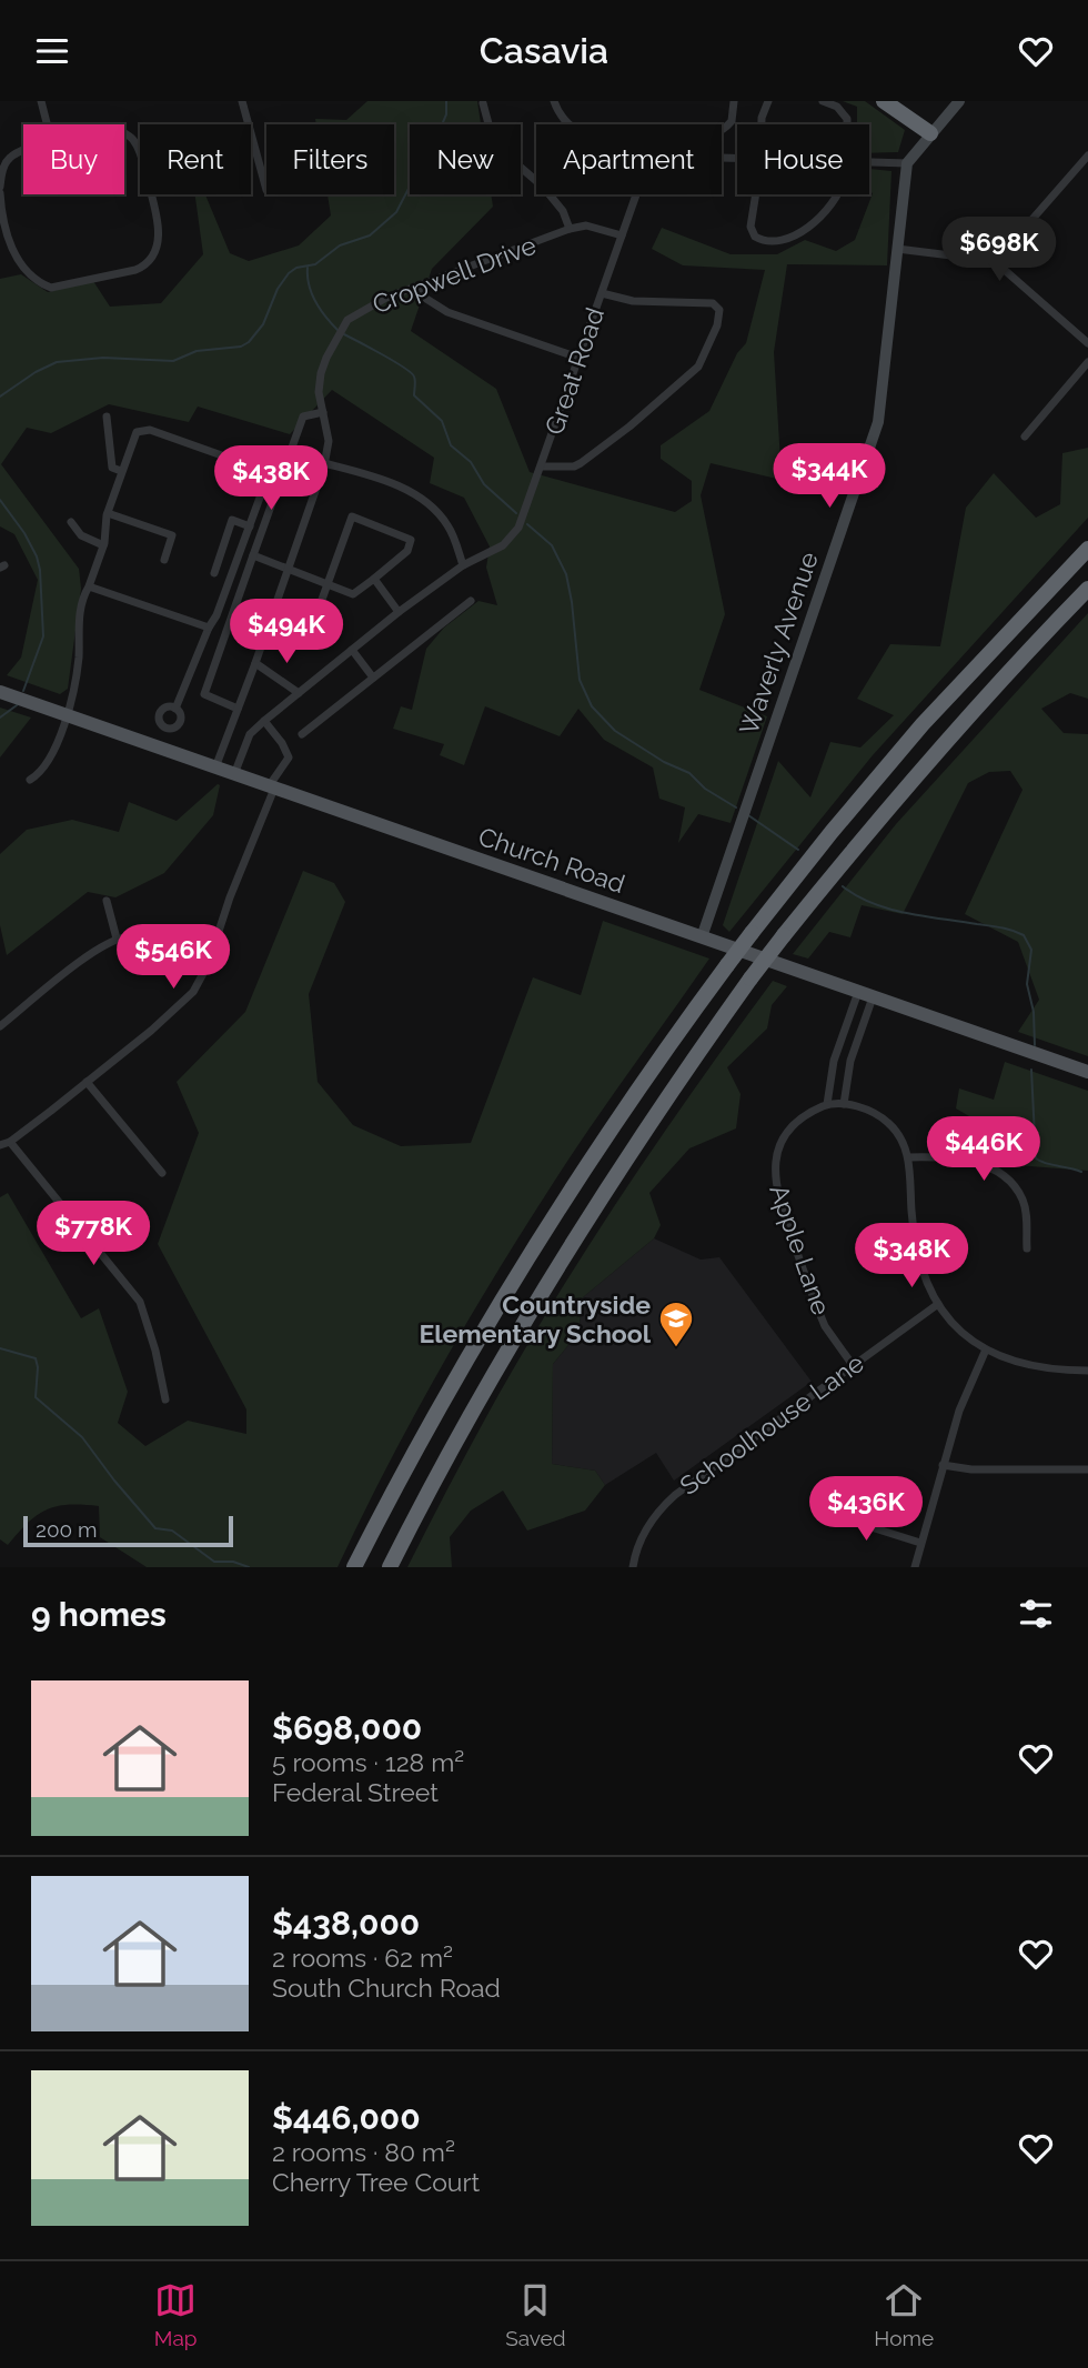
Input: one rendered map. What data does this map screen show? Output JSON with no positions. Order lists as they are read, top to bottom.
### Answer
{
  "streets": {
    "main road": ["Church Road"],
    "street": [
      "Cropwell Drive",
      "Great Road",
      "Waverly Avenue",
      "Apple Lane",
      "Schoolhouse Lane"
    ]
  },
  "crossings": [
    ["Cropwell Drive", "Church Road"],
    ["Great Road", "Church Road"],
    ["Waverly Avenue", "Church Road"],
    ["Apple Lane", "Schoolhouse Lane"]
  ],
  "places": {
    "school or university": ["Countryside Elementary School"]
  },
  "scale_bar": "200 m",
  "page": {
    "header": "Casavia",
    "chip": [
      "Buy",
      "Rent",
      "Filters",
      "New",
      "Apartment",
      "House"
    ],
    "price": [
      "$698K",
      "$344K",
      "$438K",
      "$494K",
      "$546K",
      "$446K",
      "$778K",
      "$348K",
      "$436K"
    ],
    "scale": "200 m",
    "heading": "9 homes",
    "list": [
      {
        "name": "$698,000",
        "note": "5 rooms · 128 m² · Federal Street"
      },
      {
        "name": "$438,000",
        "note": "2 rooms · 62 m² · South Church Road"
      },
      {
        "name": "$446,000",
        "note": "2 rooms · 80 m² · Cherry Tree Court"
      }
    ],
    "tabs": ["Map", "Saved", "Home"]
  }
}
